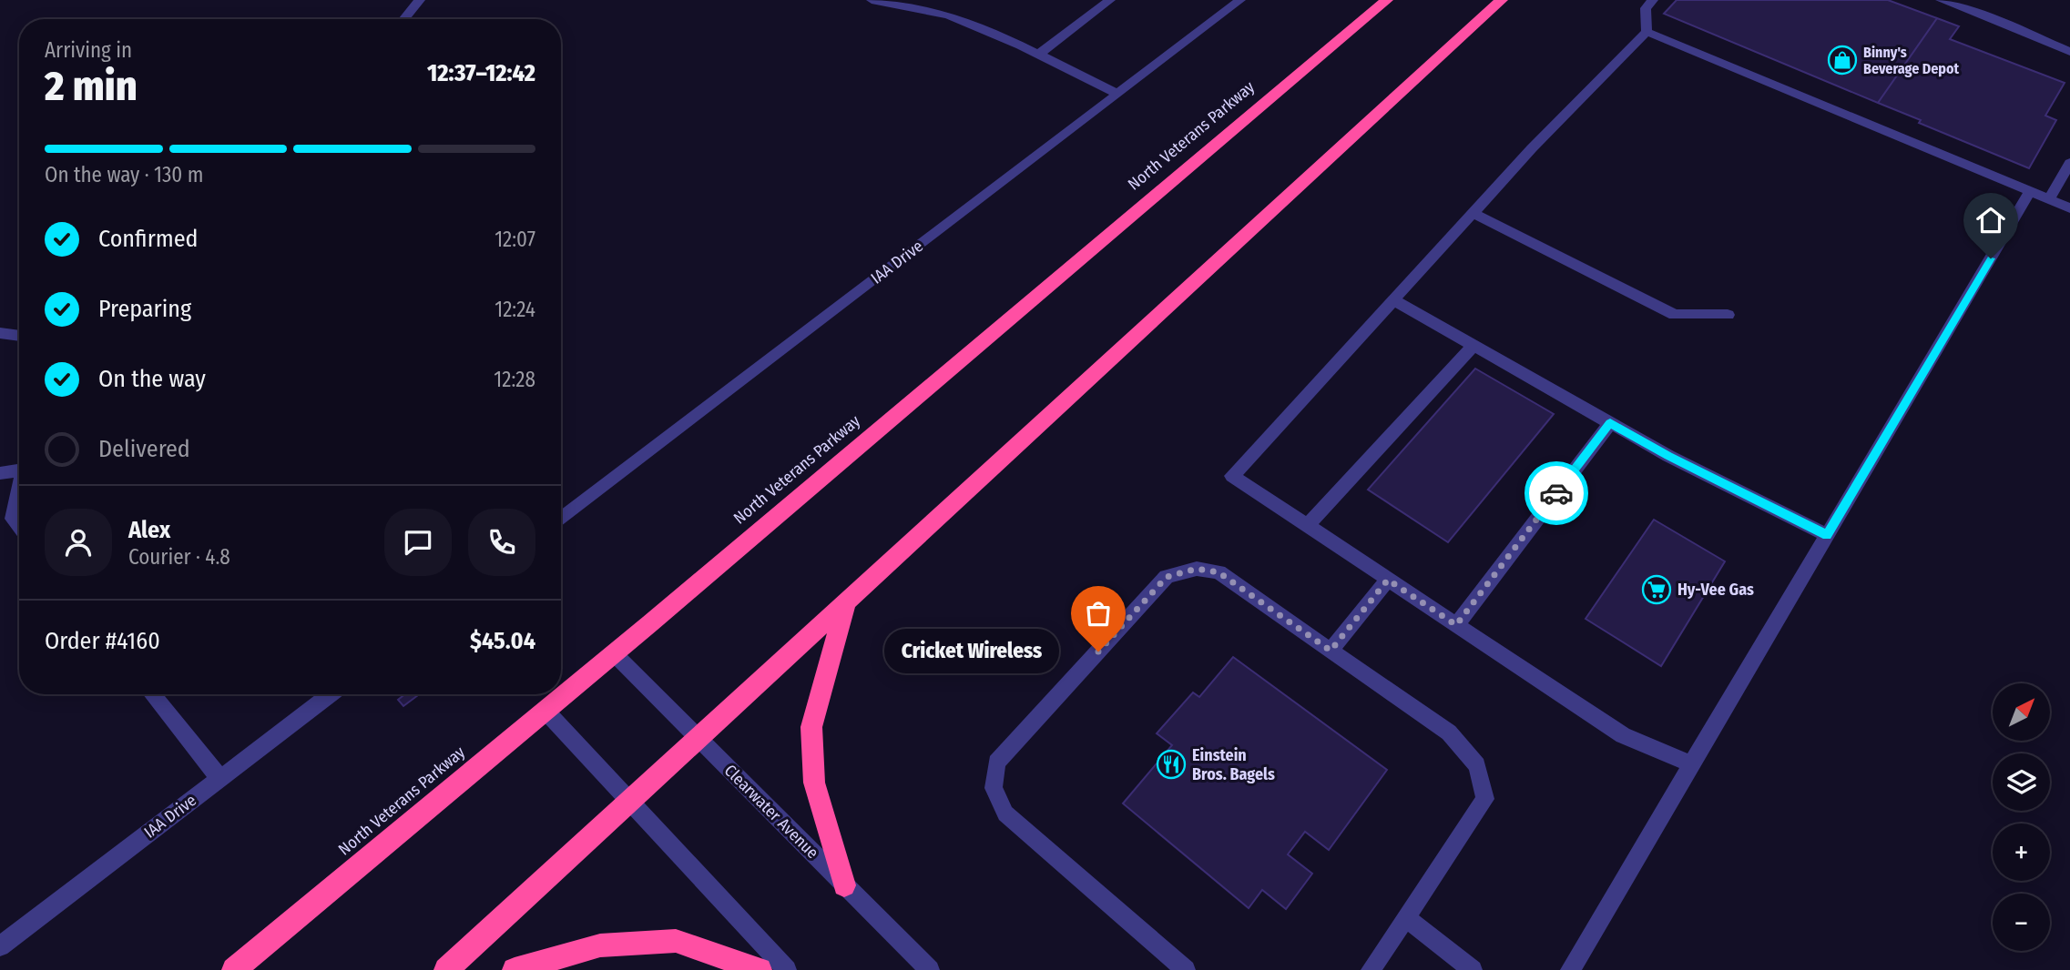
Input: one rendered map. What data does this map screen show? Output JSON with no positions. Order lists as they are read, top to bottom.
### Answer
{
  "streets": {
    "highway": ["North Veterans Parkway"],
    "street": ["IAA Drive", "Clearwater Avenue"]
  },
  "crossings": [
    ["North Veterans Parkway", "Clearwater Avenue"]
  ],
  "places": {
    "shop": ["Binny's Beverage Depot"],
    "supermarket": ["Hy-Vee Gas"],
    "other": ["Cricket Wireless"],
    "restaurant": ["Einstein Bros. Bagels"]
  },
  "north": "top right",
  "page": {
    "heading": ["2 min", "Arriving in", "12:37–12:42"],
    "panel": [
      "Alex",
      "Courier · 4.8",
      "Order #4160",
      "$45.04"
    ],
    "bar": "On the way · 130 m",
    "list": [
      ["Confirmed", "12:07"],
      ["Preparing", "12:24"],
      ["On the way", "12:28"],
      "Delivered"
    ],
    "bubble": "Cricket Wireless",
    "map_buttons": ["+", "−"]
  }
}
